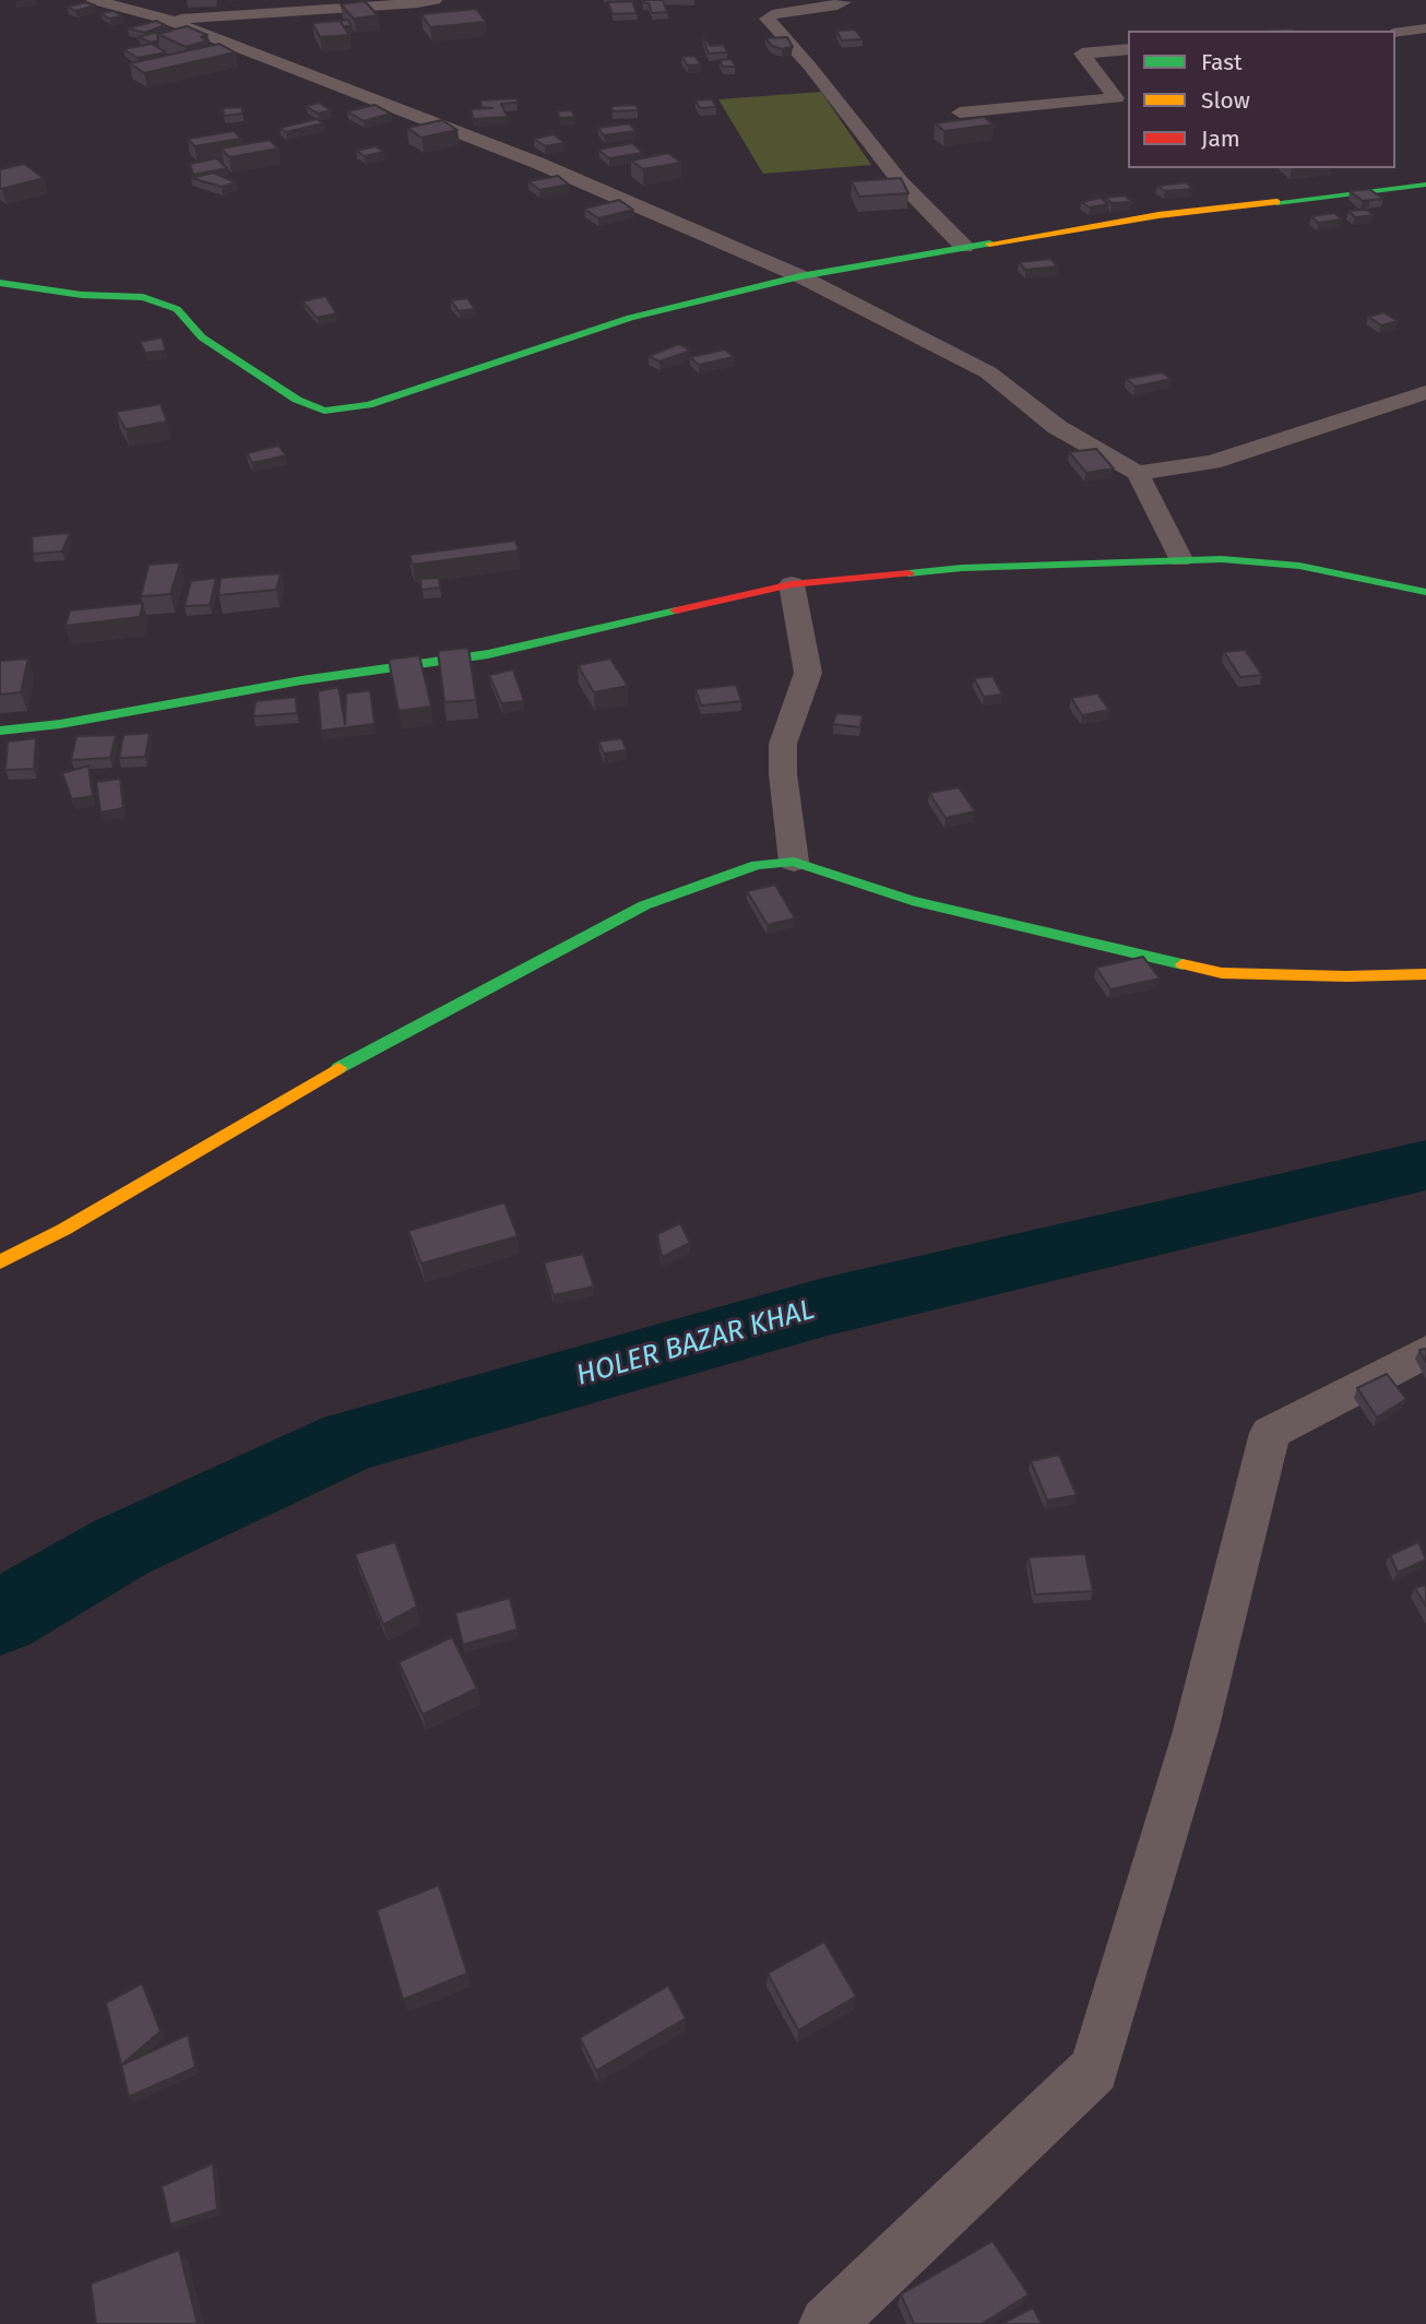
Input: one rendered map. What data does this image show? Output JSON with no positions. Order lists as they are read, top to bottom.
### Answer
{
  "water": ["HOLER BAZAR KHAL"],
  "legend": ["Fast", "Slow", "Jam"]
}
